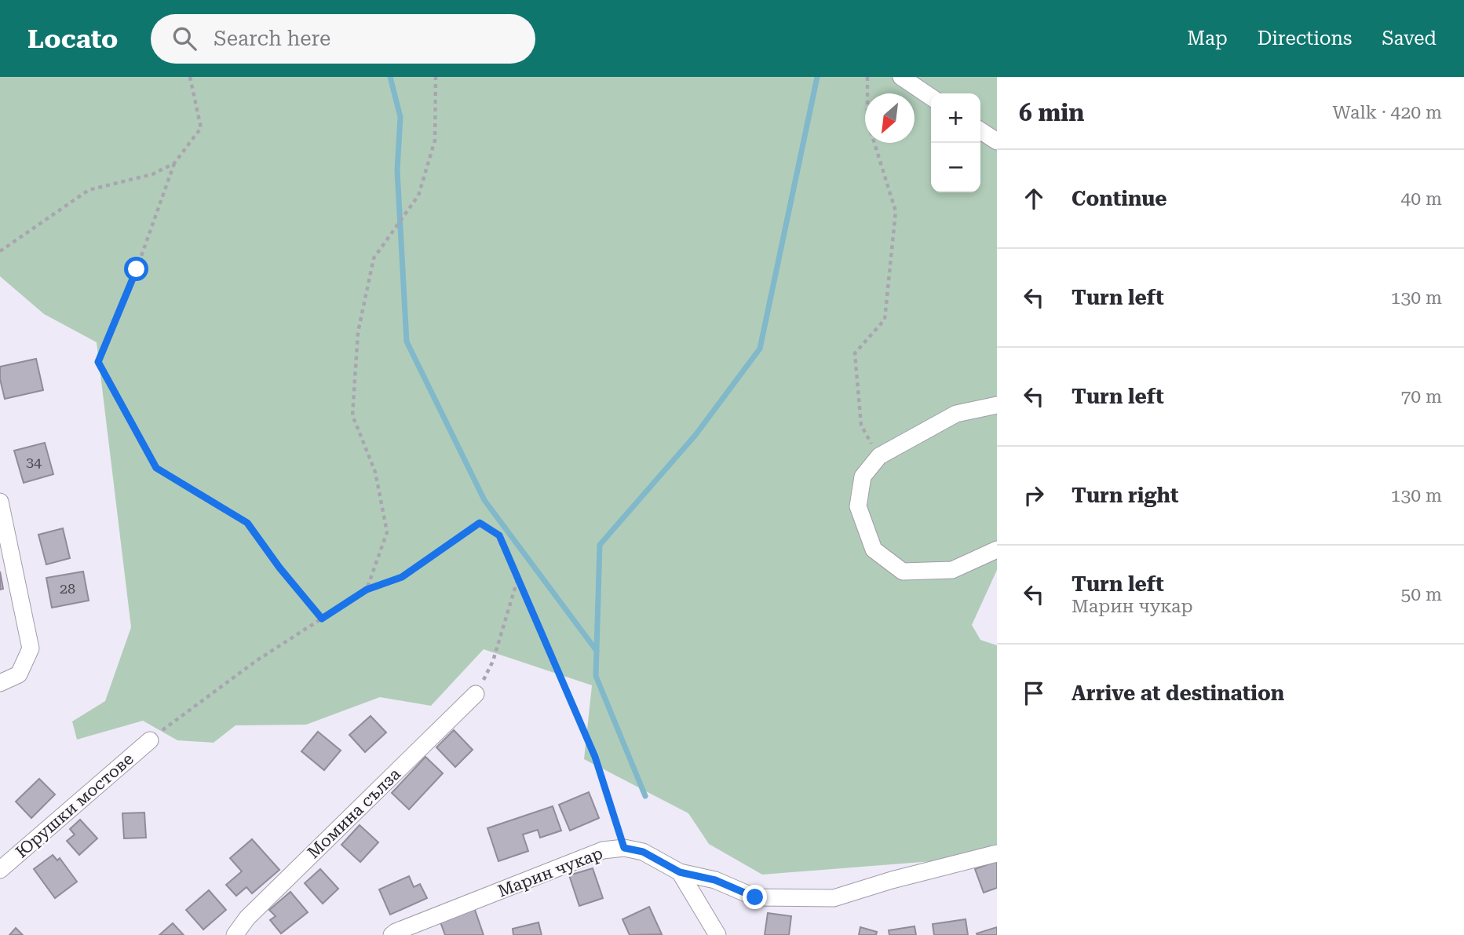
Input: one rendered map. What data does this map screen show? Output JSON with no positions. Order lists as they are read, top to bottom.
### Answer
{
  "streets": {
    "street": ["Юрушки мостове", "Момина сълза", "Марин чукар"]
  },
  "house_numbers": ["34", "28"],
  "north": "bottom left",
  "page": {
    "header": "Locato",
    "search": "Search here",
    "nav": ["Map", "Directions", "Saved"],
    "heading": ["6 min", "Walk · 420 m"],
    "map_buttons": ["+", "−"],
    "list": [
      ["Continue", "40 m"],
      ["Turn left", "130 m"],
      ["Turn left", "70 m"],
      ["Turn right", "130 m"],
      ["Turn left", "Марин чукар", "50 m"],
      "Arrive at destination"
    ]
  }
}
